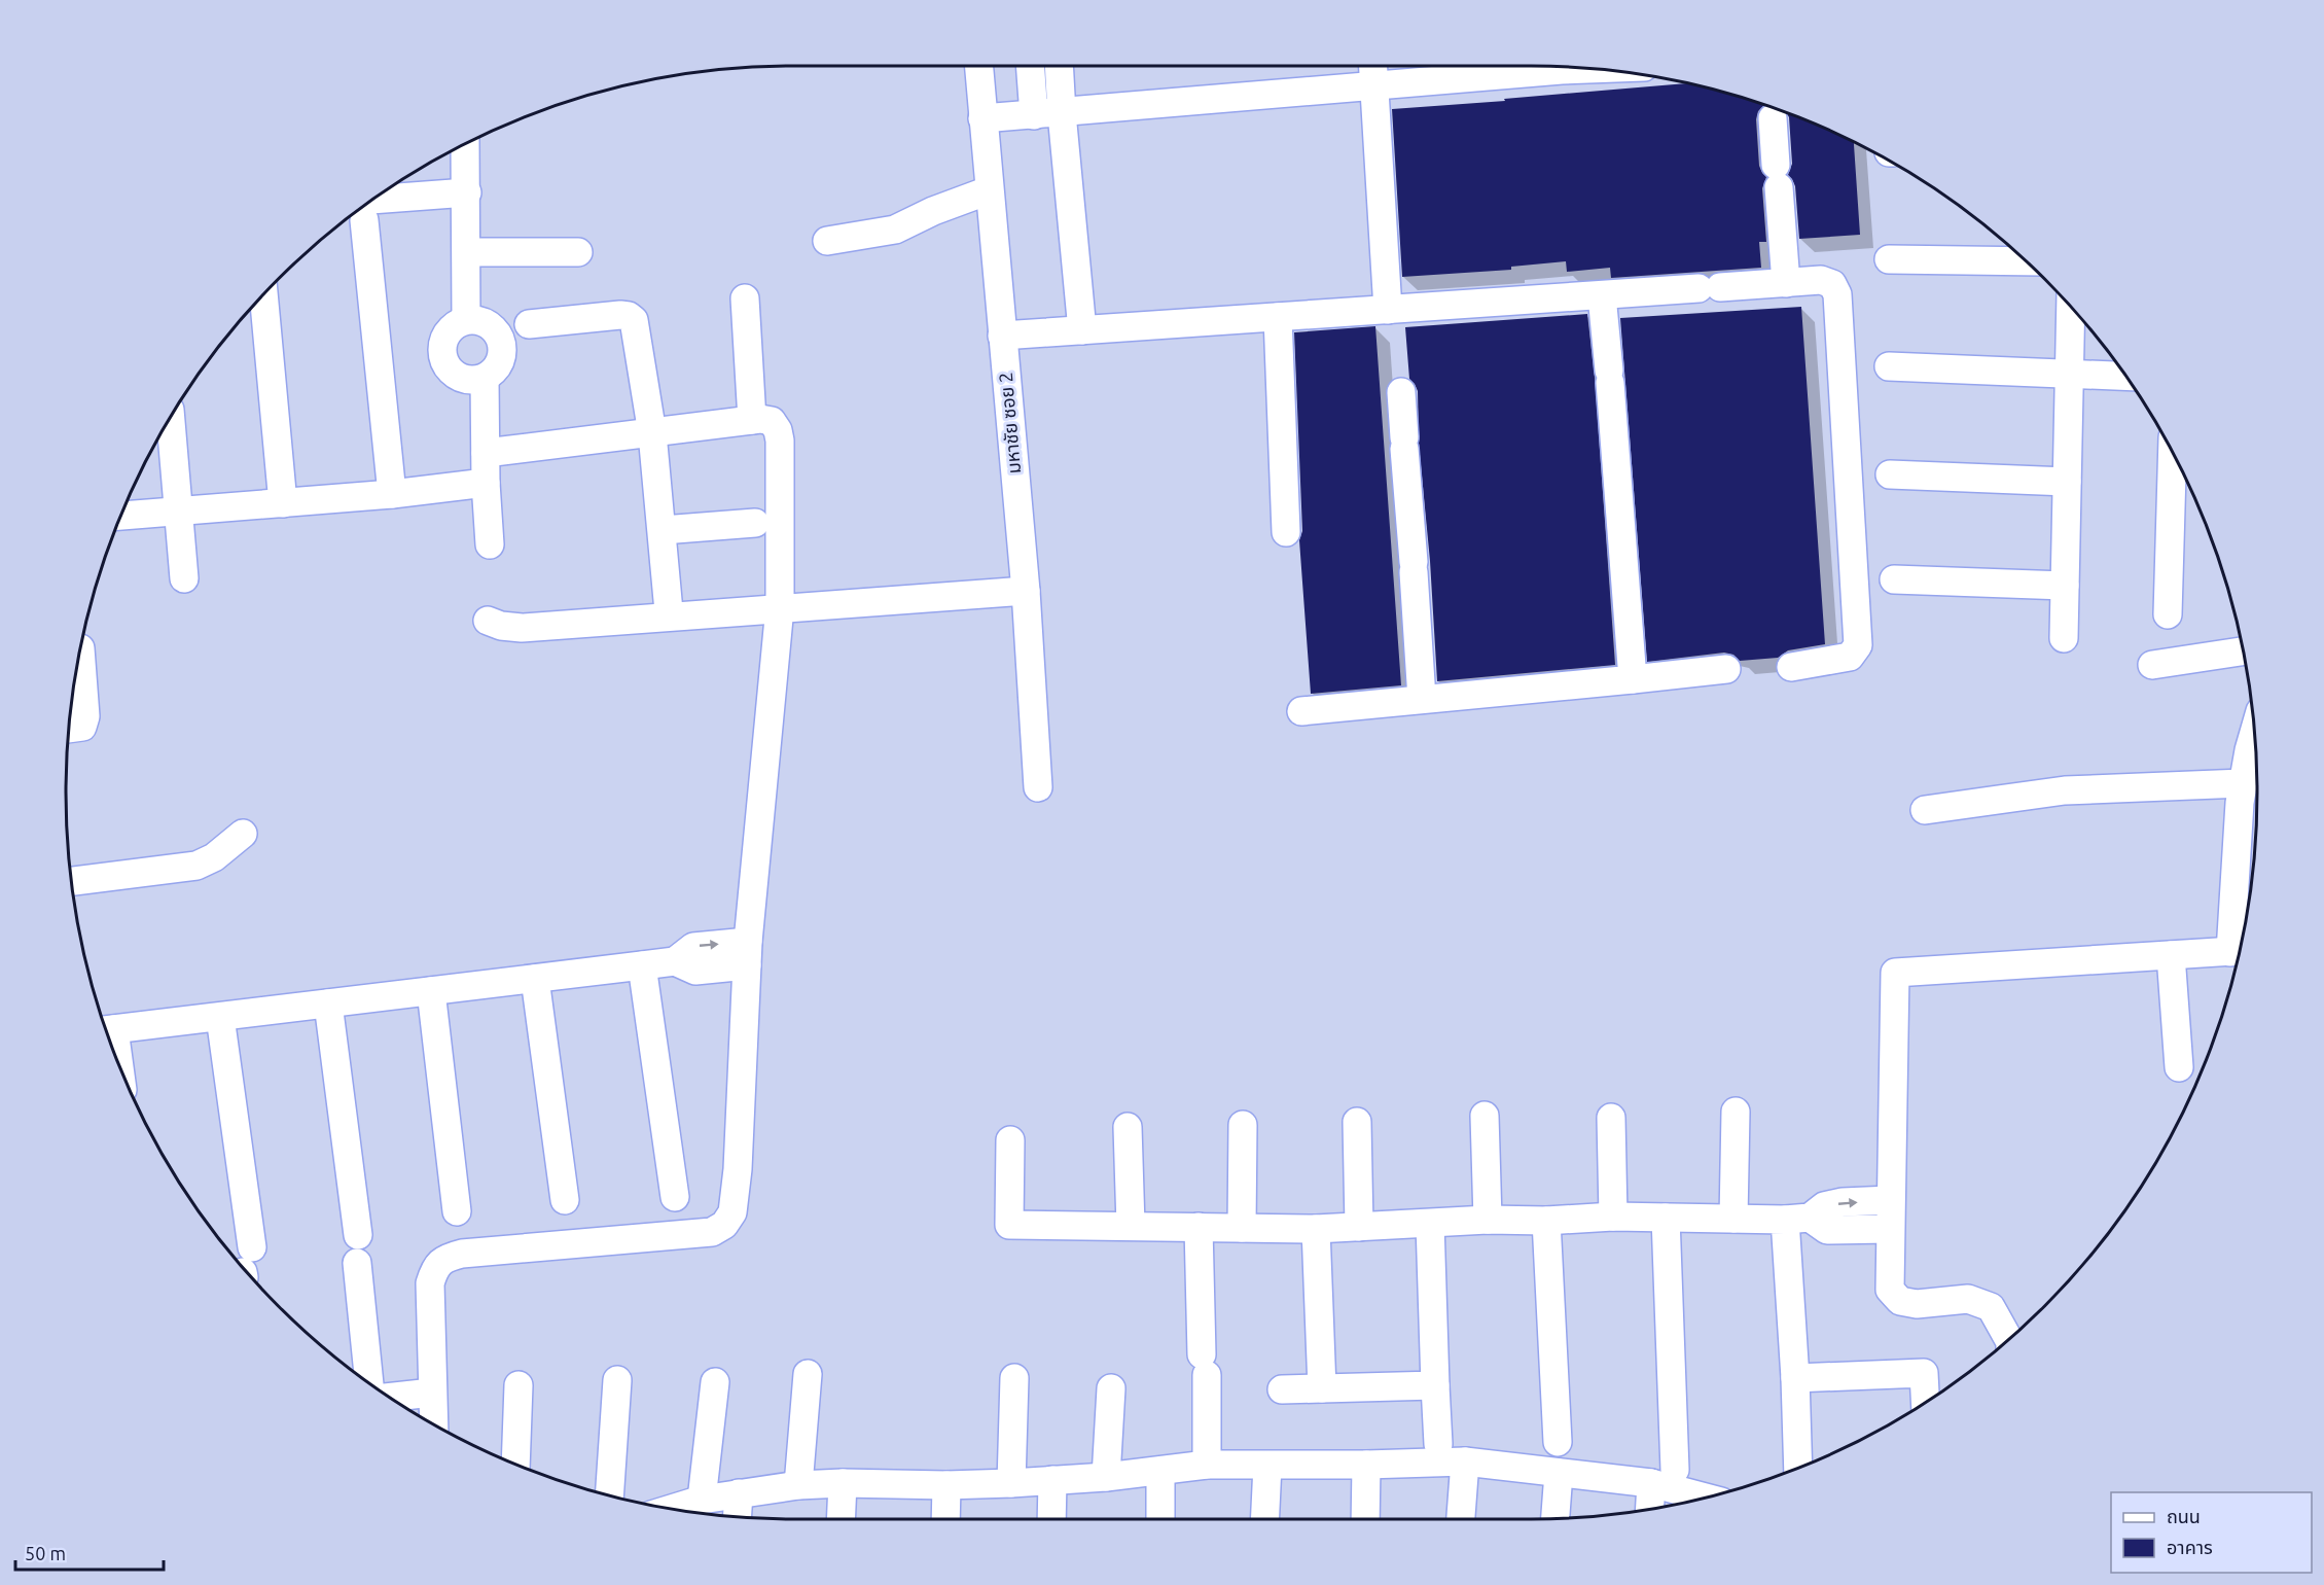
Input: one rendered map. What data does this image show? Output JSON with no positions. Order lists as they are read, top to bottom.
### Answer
{
  "streets": {
    "street": ["มหาชัย ซอย 2"]
  },
  "legend": ["ถนน", "อาคาร"],
  "scale_bar": "50 m"
}
